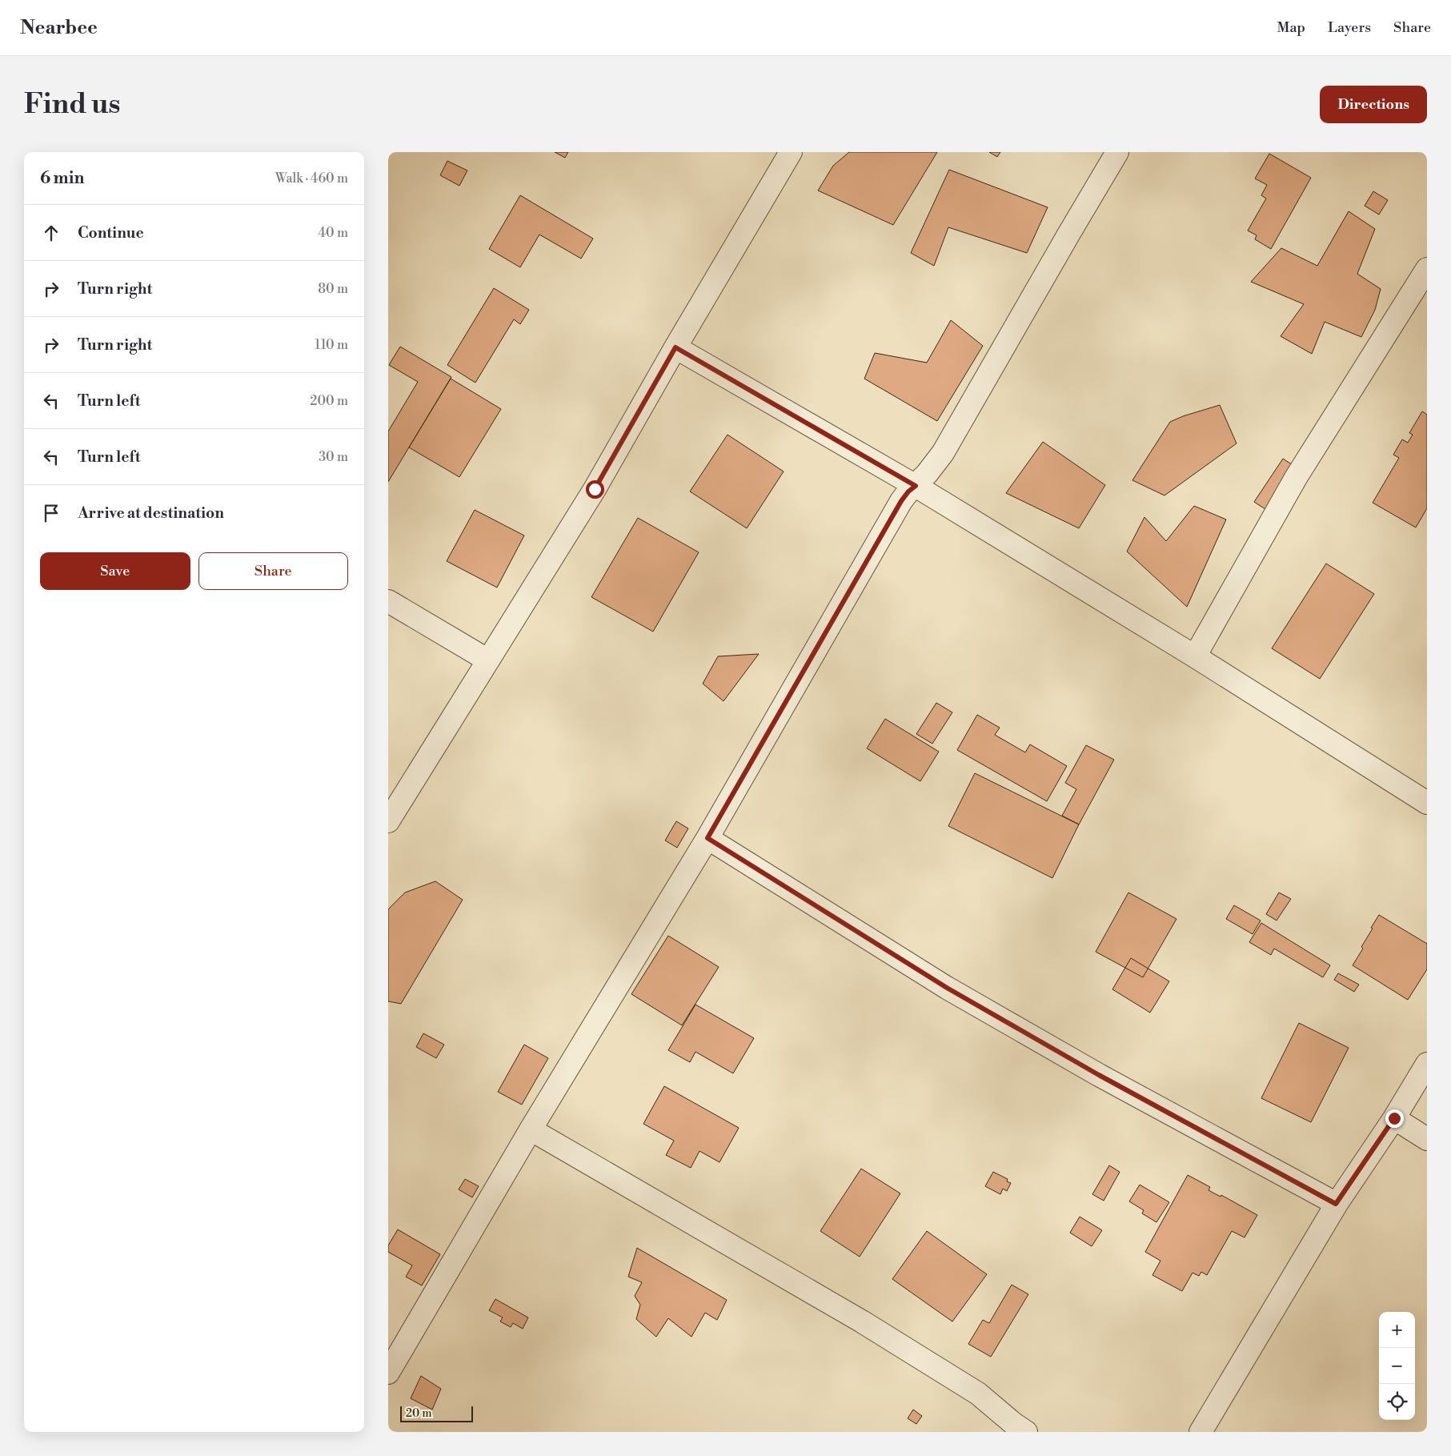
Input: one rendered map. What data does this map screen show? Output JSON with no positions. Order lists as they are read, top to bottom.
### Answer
{
  "scale_bar": "20 m",
  "page": {
    "header": "Nearbee",
    "nav": ["Map", "Layers", "Share"],
    "buttons": [
      "Directions",
      ["Save", "Share"]
    ],
    "title": "Find us",
    "heading": ["6 min", "Walk · 460 m"],
    "list": [
      ["Continue", "40 m"],
      ["Turn right", "80 m"],
      ["Turn right", "110 m"],
      ["Turn left", "200 m"],
      ["Turn left", "30 m"],
      "Arrive at destination"
    ],
    "map_buttons": ["+", "−"],
    "scale": "20 m"
  }
}
